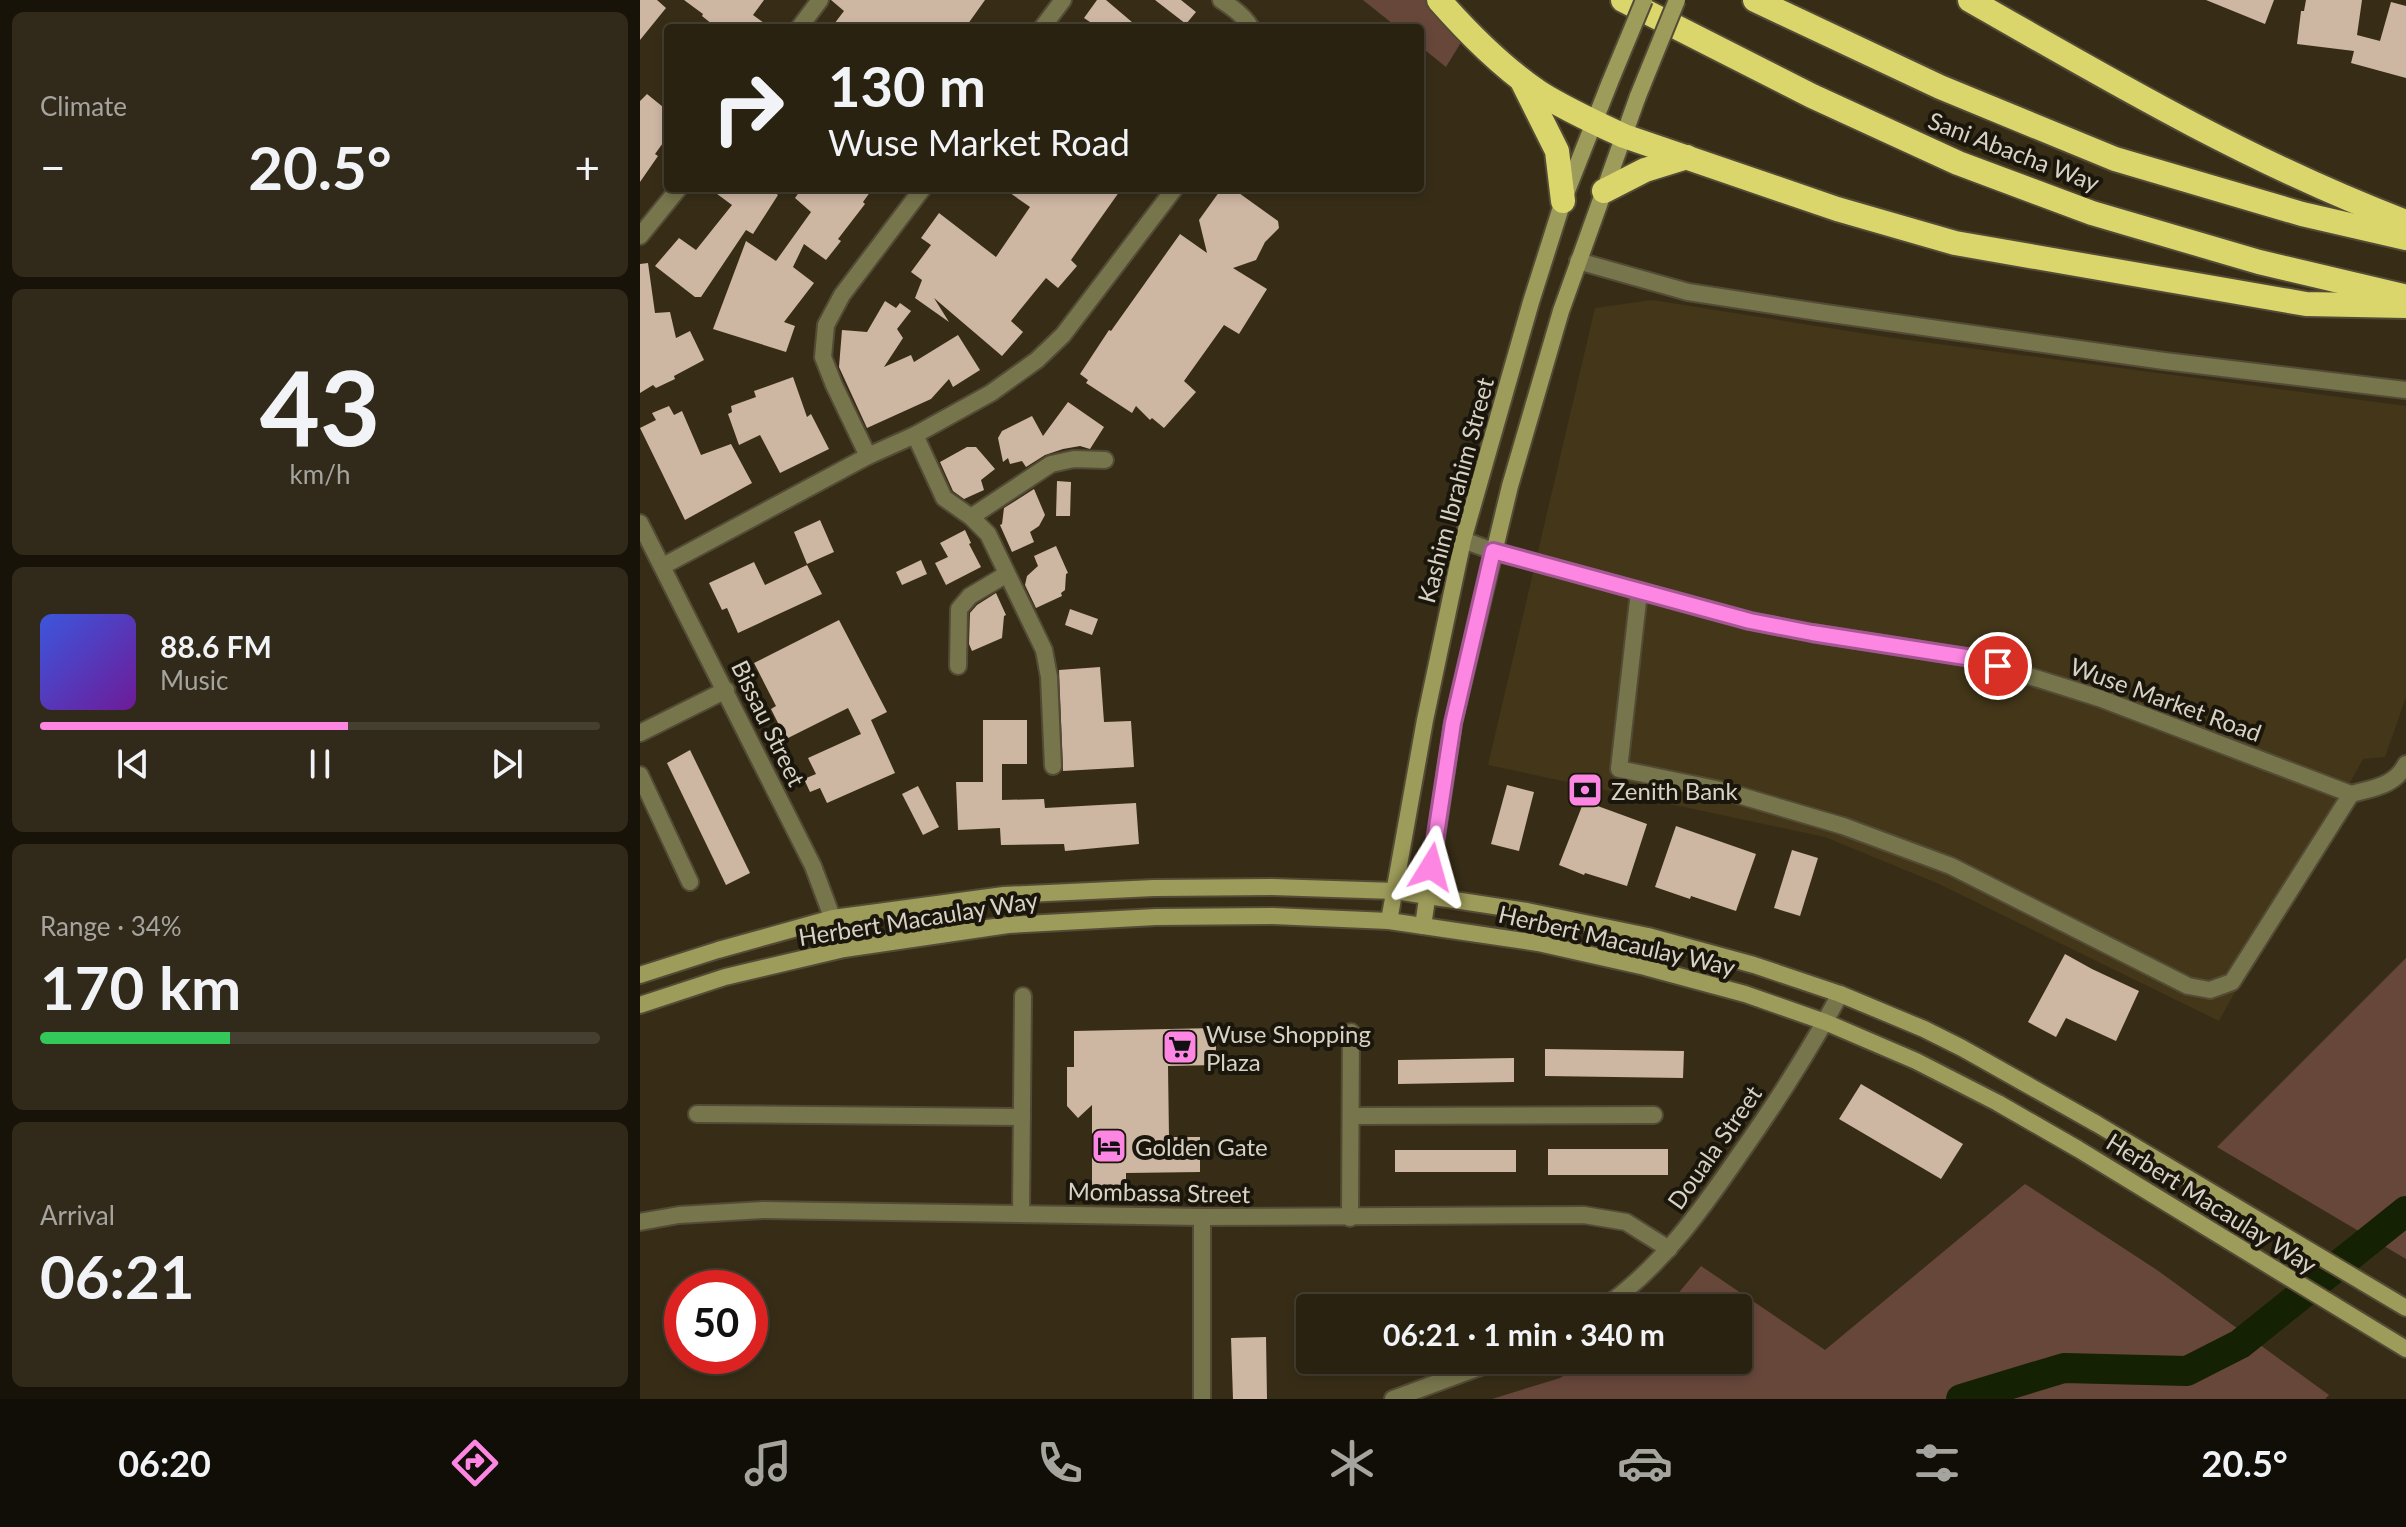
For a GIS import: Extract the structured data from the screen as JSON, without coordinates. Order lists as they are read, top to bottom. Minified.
{"streets":{"highway":["Sani Abacha Way"],"main road":["Kashim Ibrahim Street","Herbert Macaulay Way"],"street":["Wuse Market Road","Bissau Street","Douala Street","Mombassa Street"]},"crossings":[["Kashim Ibrahim Street","Wuse Market Road"],["Kashim Ibrahim Street","Herbert Macaulay Way"],["Bissau Street","Herbert Macaulay Way"],["Herbert Macaulay Way","Douala Street"],["Douala Street","Mombassa Street"]],"places":{"bank":["Zenith Bank"],"supermarket":["Wuse Shopping Plaza"],"hotel":["Golden Gate"]},"page":{"tile":["Climate",["43","km/h"],["Range · 34%","170 km"],["Arrival","06:21"]],"turn":["130 m","Wuse Market Road"],"heat":["−","20.5°","+"],"song":["88.6 FM","Music"],"limit":"50","trip":"06:21 · 1 min · 340 m","tabs":["06:20","20.5°"]}}
